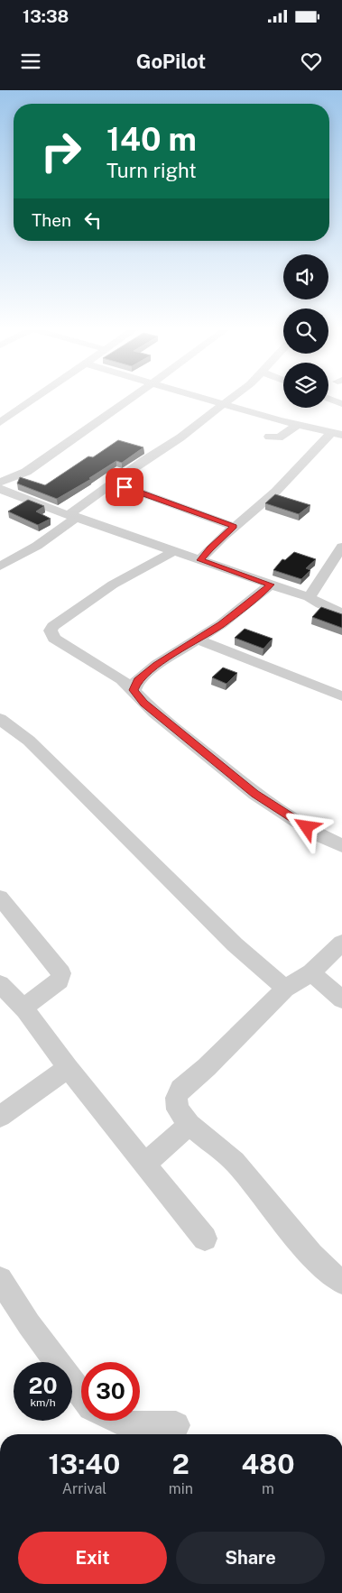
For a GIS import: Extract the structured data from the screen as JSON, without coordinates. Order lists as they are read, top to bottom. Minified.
{"page":{"status":"13:38","header":"GoPilot","turn":["140 m","Turn right"],"then":"Then","speed":"20 km/h","limit":"30","eta":["13:40","Arrival","2","min","480","m"],"buttons":["Exit","Share"]}}
